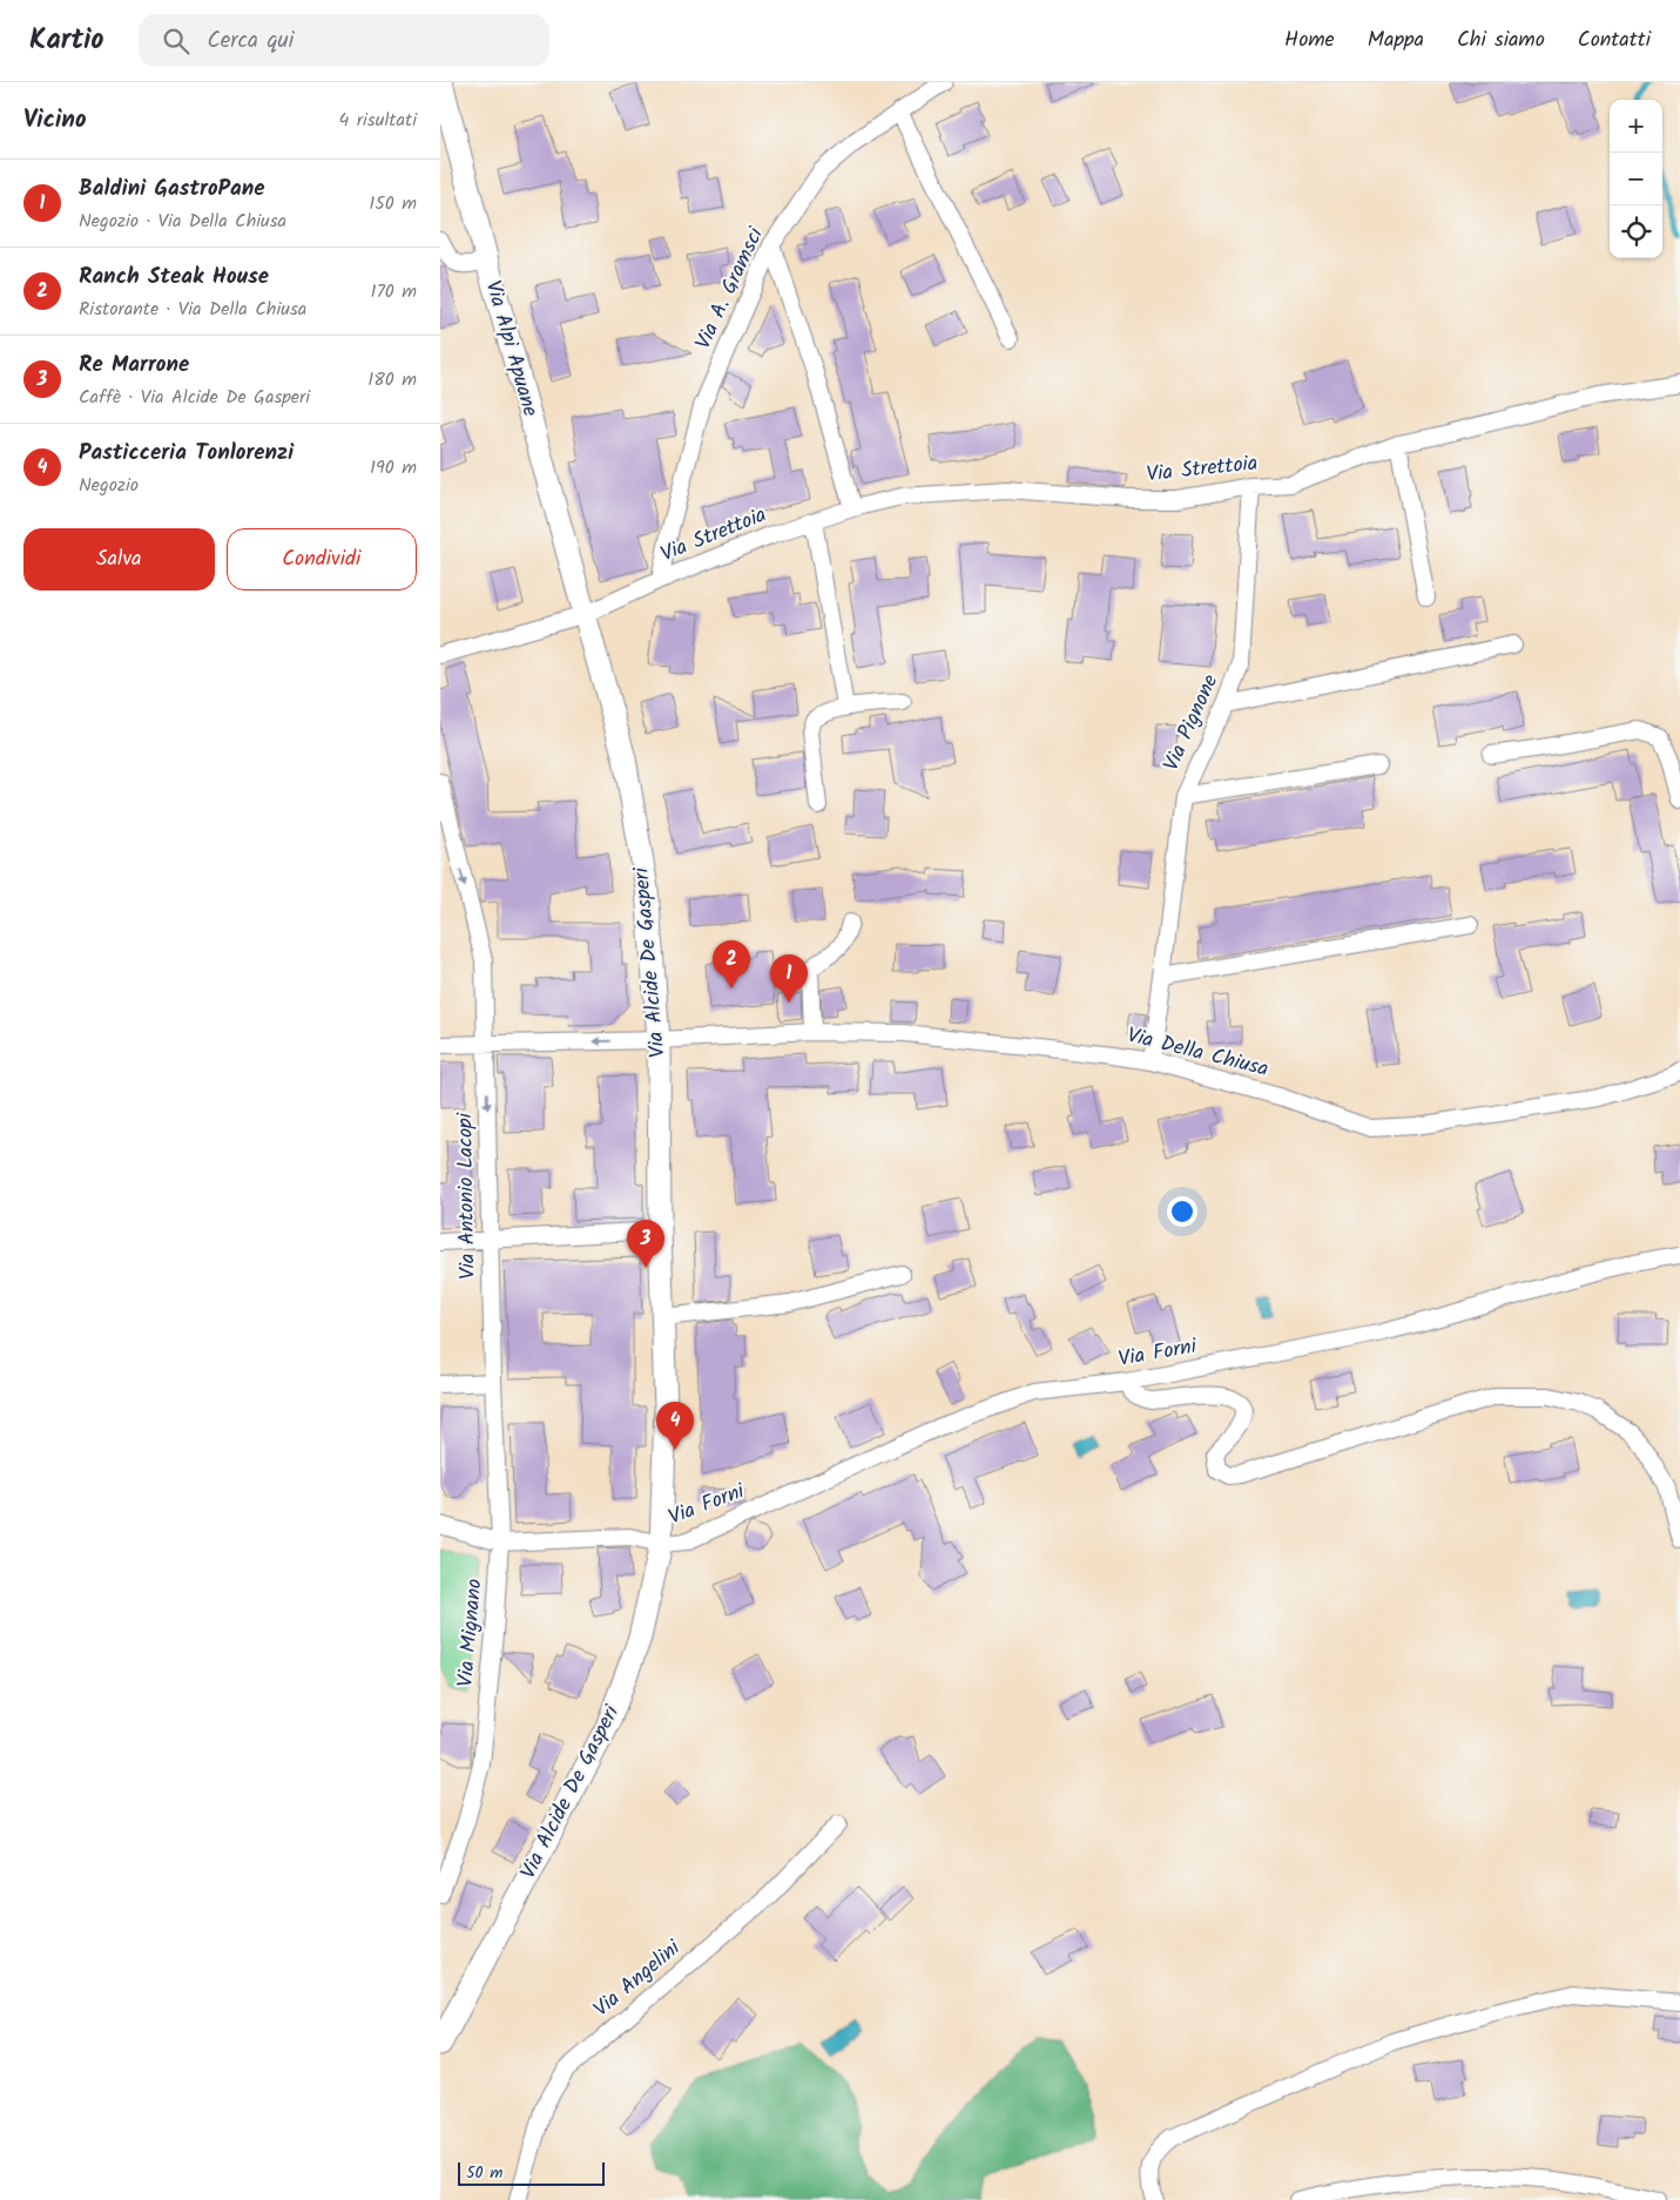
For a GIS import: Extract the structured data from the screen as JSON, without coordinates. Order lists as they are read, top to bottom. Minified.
{"streets":{"main road":["Via Alpi Apuane","Via Alcide De Gasperi"],"street":["Via A. Gramsci","Via Strettoia","Via Pignone","Via Della Chiusa","Via Antonio Lacopi","Via Forni","Via Mignano","Via Angelini"]},"crossings":[["Via A. Gramsci","Via Strettoia"],["Via Alpi Apuane","Via Strettoia"],["Via Alpi Apuane","Via Alcide De Gasperi"],["Via Strettoia","Via Pignone"],["Via Strettoia","Via Alcide De Gasperi"],["Via Pignone","Via Della Chiusa"],["Via Alcide De Gasperi","Via Della Chiusa"],["Via Alcide De Gasperi","Via Forni"],["Via Della Chiusa","Via Antonio Lacopi"],["Via Antonio Lacopi","Via Forni"],["Via Antonio Lacopi","Via Mignano"],["Via Forni","Via Mignano"]],"one_way":["Via Antonio Lacopi"],"scale_bar":"50 m","page":{"header":"Kartio","search":"Cerca qui","nav":["Home","Mappa","Chi siamo","Contatti"],"heading":["Vicino","4 risultati"],"map_buttons":["+","−"],"list":[{"mark":"1","name":"Baldini GastroPane","note":"Negozio · Via Della Chiusa","value":"150 m"},{"mark":"2","name":"Ranch Steak House","note":"Ristorante · Via Della Chiusa","value":"170 m"},{"mark":"3","name":"Re Marrone","note":"Caffè · Via Alcide De Gasperi","value":"180 m"},{"mark":"4","name":"Pasticceria Tonlorenzi","note":"Negozio","value":"190 m"}],"buttons":["Salva","Condividi"],"pins":["2","1","3","4"],"scale":"50 m"}}
